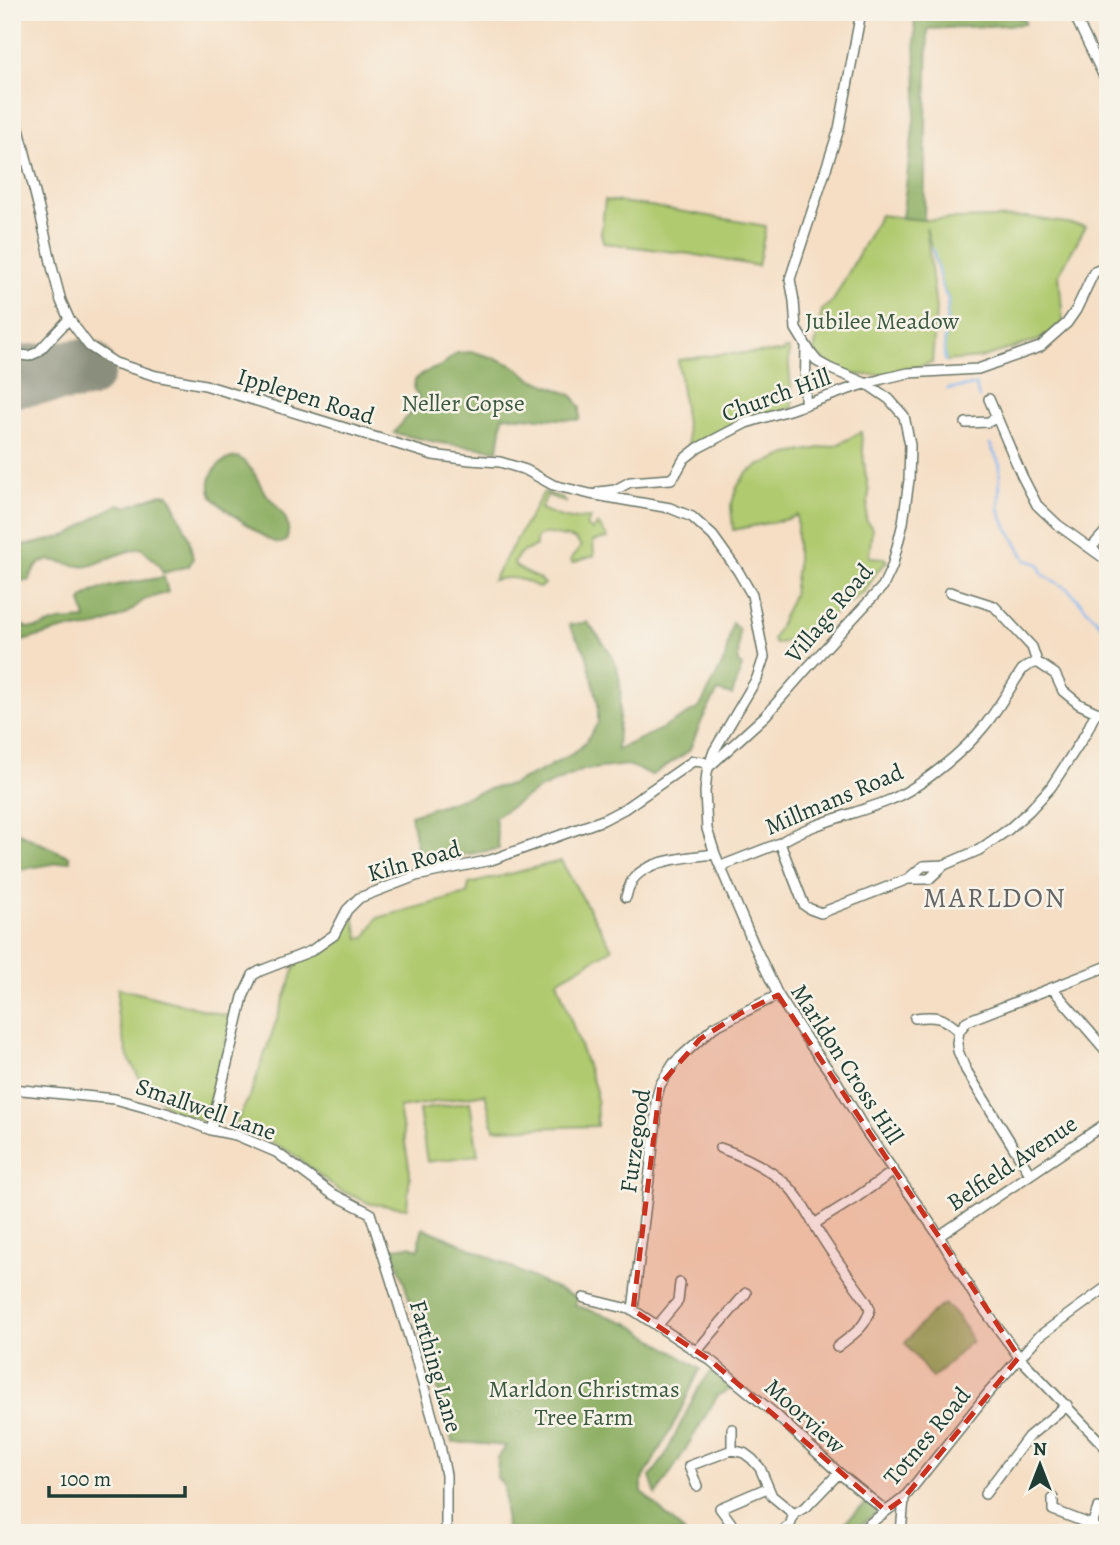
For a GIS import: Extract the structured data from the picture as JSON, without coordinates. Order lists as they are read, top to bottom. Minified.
{"streets":{"street":["Church Hill","Ipplepen Road","Village Road","Millmans Road","Kiln Road","Marldon Cross Hill","Smallwell Lane","Furzegood","Belfield Avenue","Farthing Lane","Moorview","Totnes Road"]},"crossings":[["Church Hill","Ipplepen Road"],["Church Hill","Village Road"],["Ipplepen Road","Village Road"],["Ipplepen Road","Kiln Road"],["Ipplepen Road","Marldon Cross Hill"],["Village Road","Kiln Road"],["Village Road","Marldon Cross Hill"],["Millmans Road","Marldon Cross Hill"],["Kiln Road","Marldon Cross Hill"],["Kiln Road","Smallwell Lane"],["Marldon Cross Hill","Furzegood"],["Marldon Cross Hill","Belfield Avenue"],["Marldon Cross Hill","Totnes Road"],["Smallwell Lane","Farthing Lane"],["Furzegood","Moorview"],["Moorview","Totnes Road"]],"districts":["MARLDON"],"parks":["Jubilee Meadow","Neller Copse","Marldon Christmas Tree Farm"],"scale_bar":"100 m","north":"top"}
